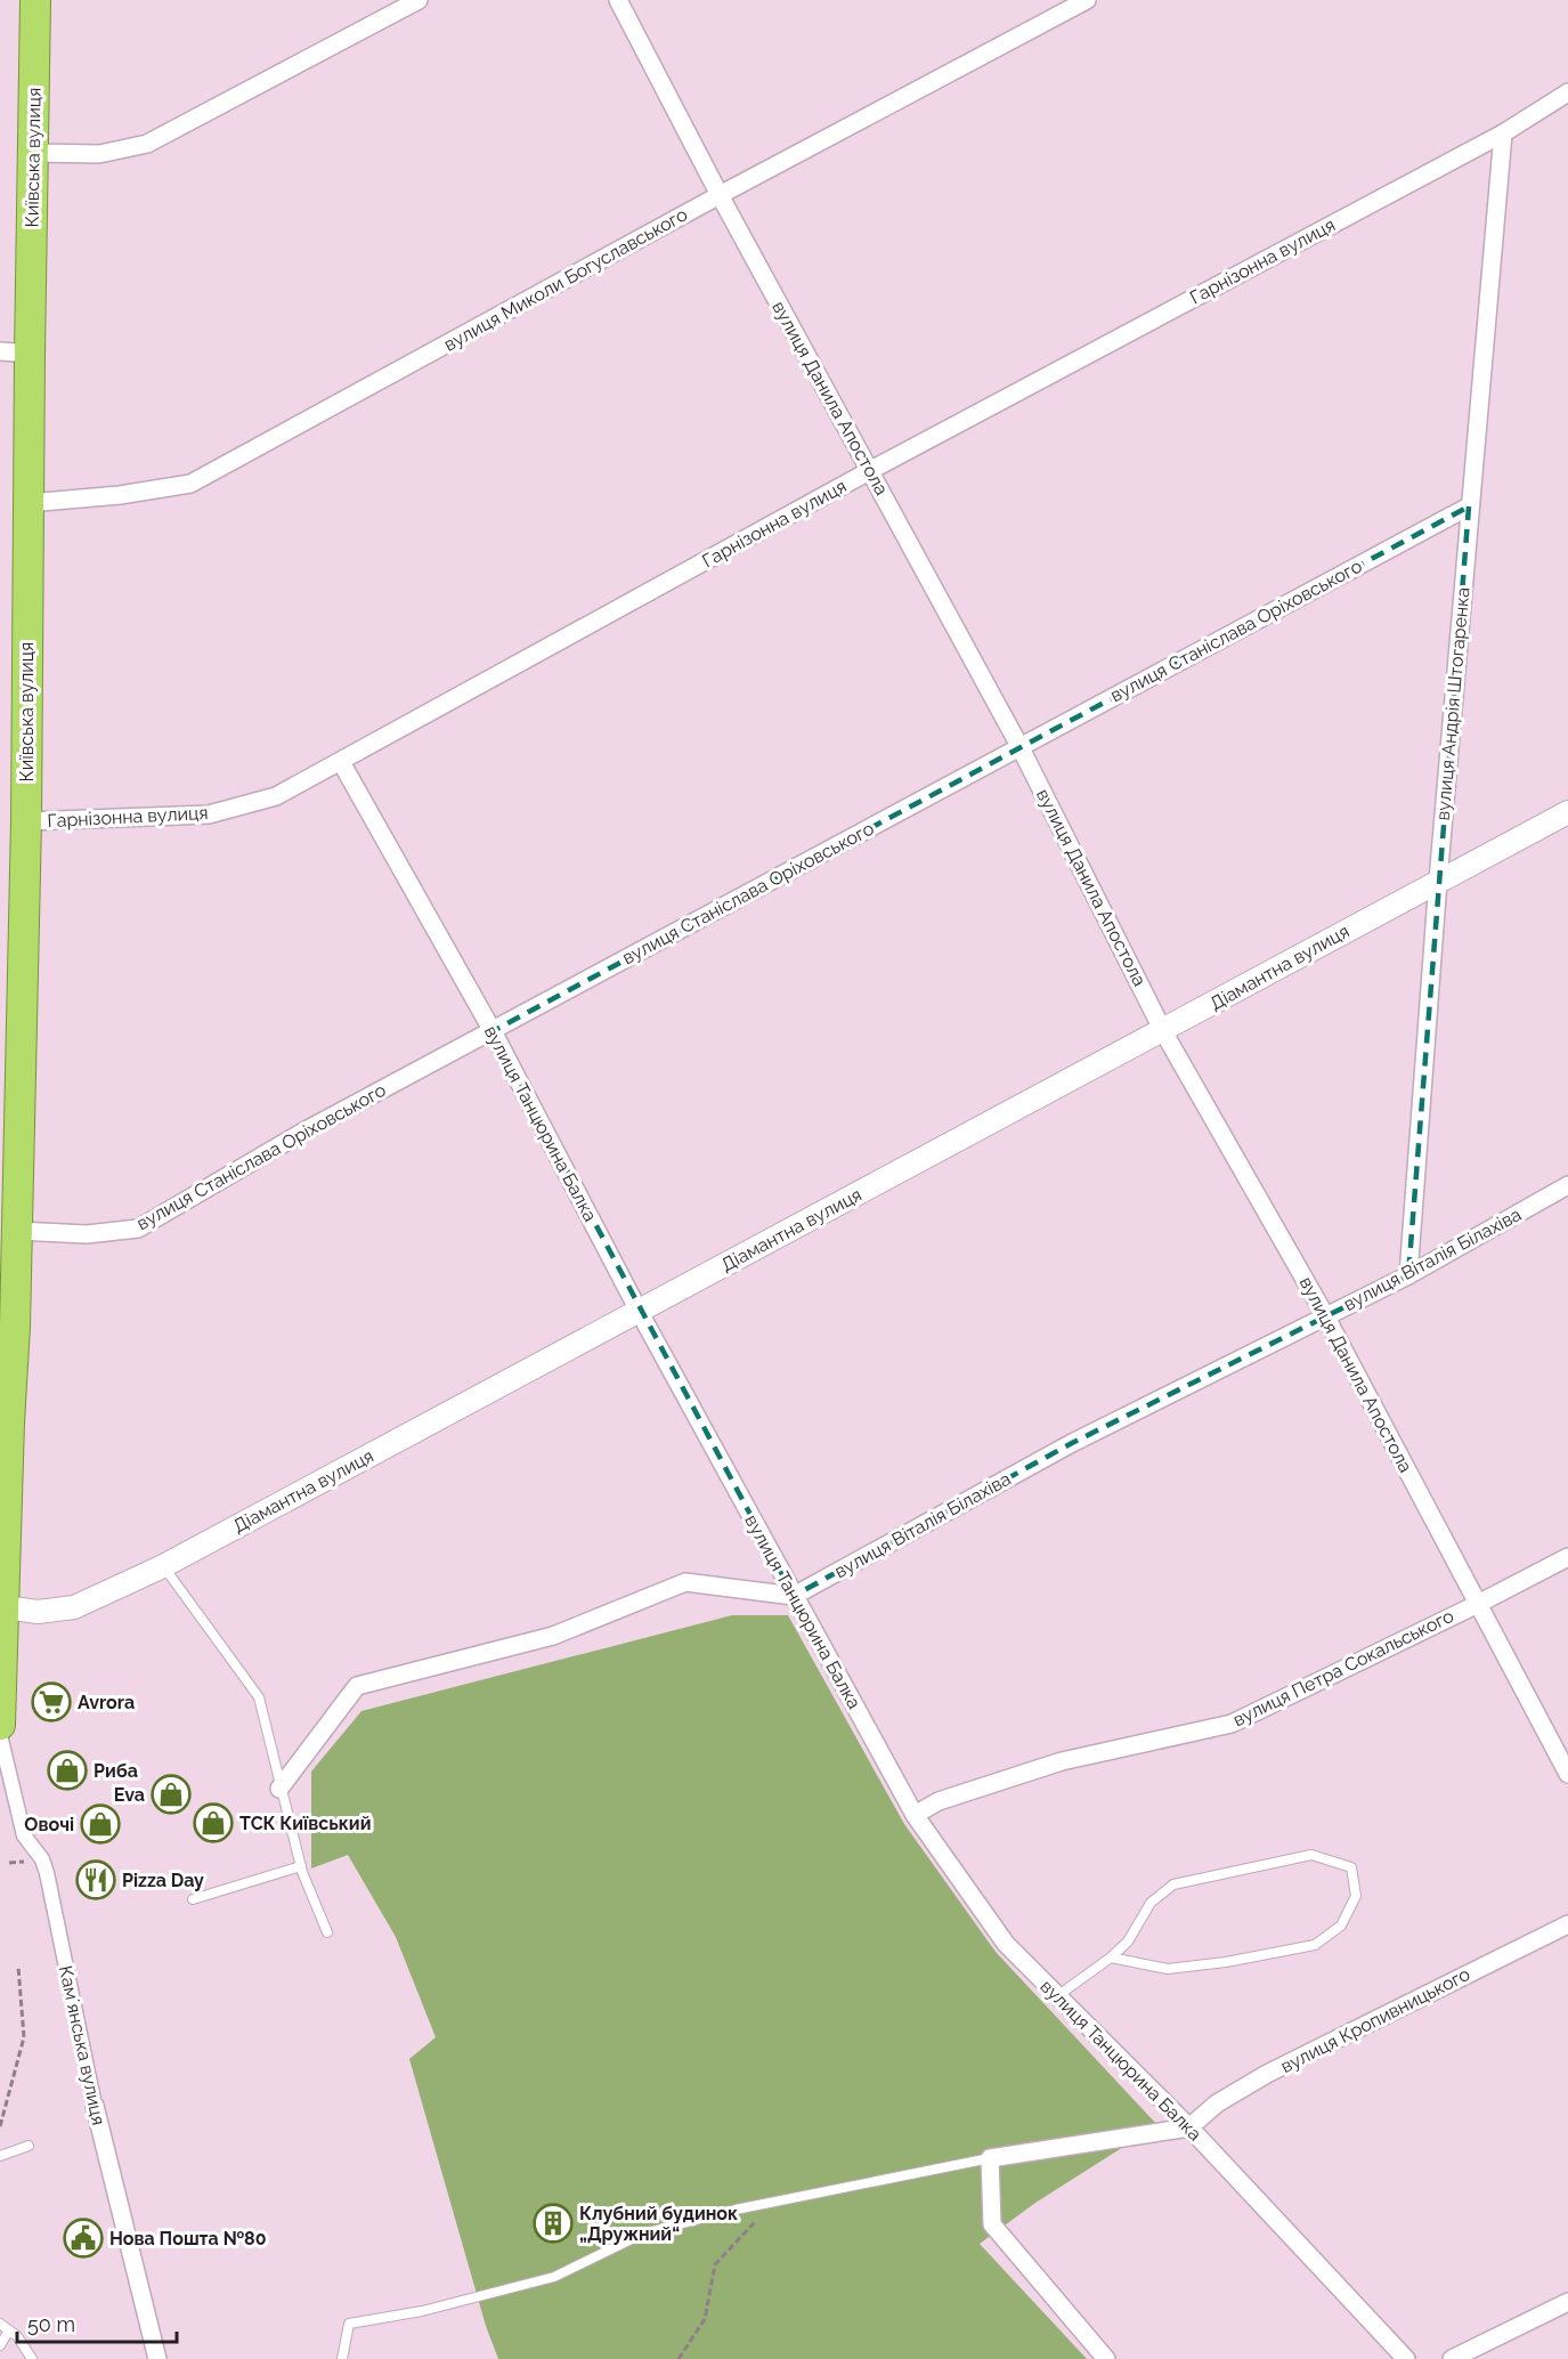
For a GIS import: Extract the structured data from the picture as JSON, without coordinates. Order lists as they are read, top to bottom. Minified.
{"streets":{"highway":["Київська вулиця"],"street":["Гарнізонна вулиця","вулиця Миколи Богуславського","вулиця Данила Апостола","вулиця Станіслава Оріховського","вулиця Андрія Штогаренка","Діамантна вулиця","вулиця Танцюрина Балка","вулиця Віталія Білахіва","вулиця Петра Сокальського","вулиця Кропивницького","Камʼянська вулиця"]},"crossings":[["Київська вулиця","Гарнізонна вулиця"],["Київська вулиця","вулиця Миколи Богуславського"],["Київська вулиця","вулиця Станіслава Оріховського"],["Київська вулиця","Діамантна вулиця"],["Гарнізонна вулиця","вулиця Данила Апостола"],["Гарнізонна вулиця","вулиця Андрія Штогаренка"],["Гарнізонна вулиця","вулиця Танцюрина Балка"],["вулиця Миколи Богуславського","вулиця Данила Апостола"],["вулиця Данила Апостола","вулиця Станіслава Оріховського"],["вулиця Данила Апостола","Діамантна вулиця"],["вулиця Данила Апостола","вулиця Віталія Білахіва"],["вулиця Данила Апостола","вулиця Петра Сокальського"],["вулиця Станіслава Оріховського","вулиця Андрія Штогаренка"],["вулиця Станіслава Оріховського","вулиця Танцюрина Балка"],["вулиця Андрія Штогаренка","Діамантна вулиця"],["вулиця Андрія Штогаренка","вулиця Віталія Білахіва"],["Діамантна вулиця","вулиця Танцюрина Балка"],["вулиця Танцюрина Балка","вулиця Віталія Білахіва"],["вулиця Танцюрина Балка","вулиця Петра Сокальського"],["вулиця Танцюрина Балка","вулиця Кропивницького"]],"places":{"supermarket":["Avrora"],"shop":["Риба","Eva","ТСК Київський","Овочі"],"restaurant":["Pizza Day"],"building":["Клубний будинок „Дружний“"],"public building":["Нова Пошта №80"]},"scale_bar":"50 m"}
